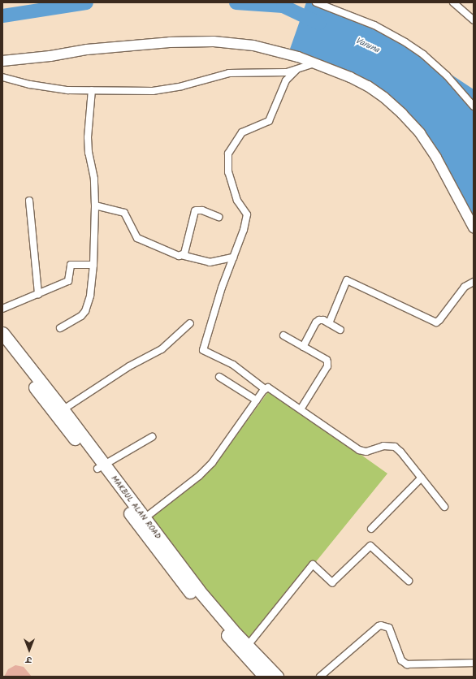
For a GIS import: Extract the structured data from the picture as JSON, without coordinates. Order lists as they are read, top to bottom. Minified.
{"streets":{"highway":["MAKBUL ALAN ROAD"]},"water":["Varuna"],"north":"bottom"}
